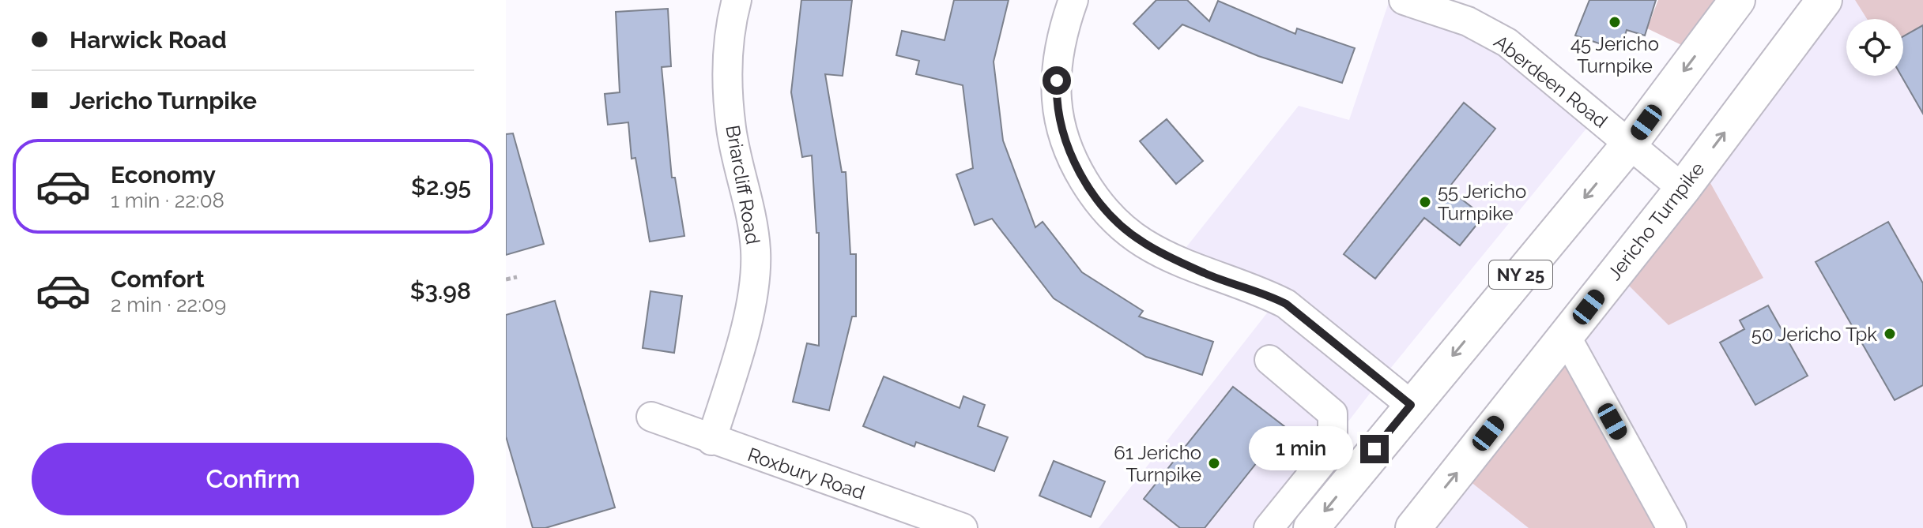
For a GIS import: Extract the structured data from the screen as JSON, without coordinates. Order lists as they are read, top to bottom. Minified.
{"streets":{"main road":["Jericho Turnpike","NY 25"],"street":["Aberdeen Road","Briarcliff Road","Roxbury Road"]},"crossings":[["Aberdeen Road","Jericho Turnpike"],["Aberdeen Road","NY 25"],["Briarcliff Road","Roxbury Road"]],"places":["45 Jericho Turnpike","55 Jericho Turnpike","50 Jericho Tpk","61 Jericho Turnpike"],"page":{"banner":["Harwick Road","Jericho Turnpike"],"list":[{"name":"Economy","note":"1 min · 22:08","value":"$2.95"},{"name":"Comfort","note":"2 min · 22:09","value":"$3.98"}],"bubble":"1 min","buttons":"Confirm"}}
